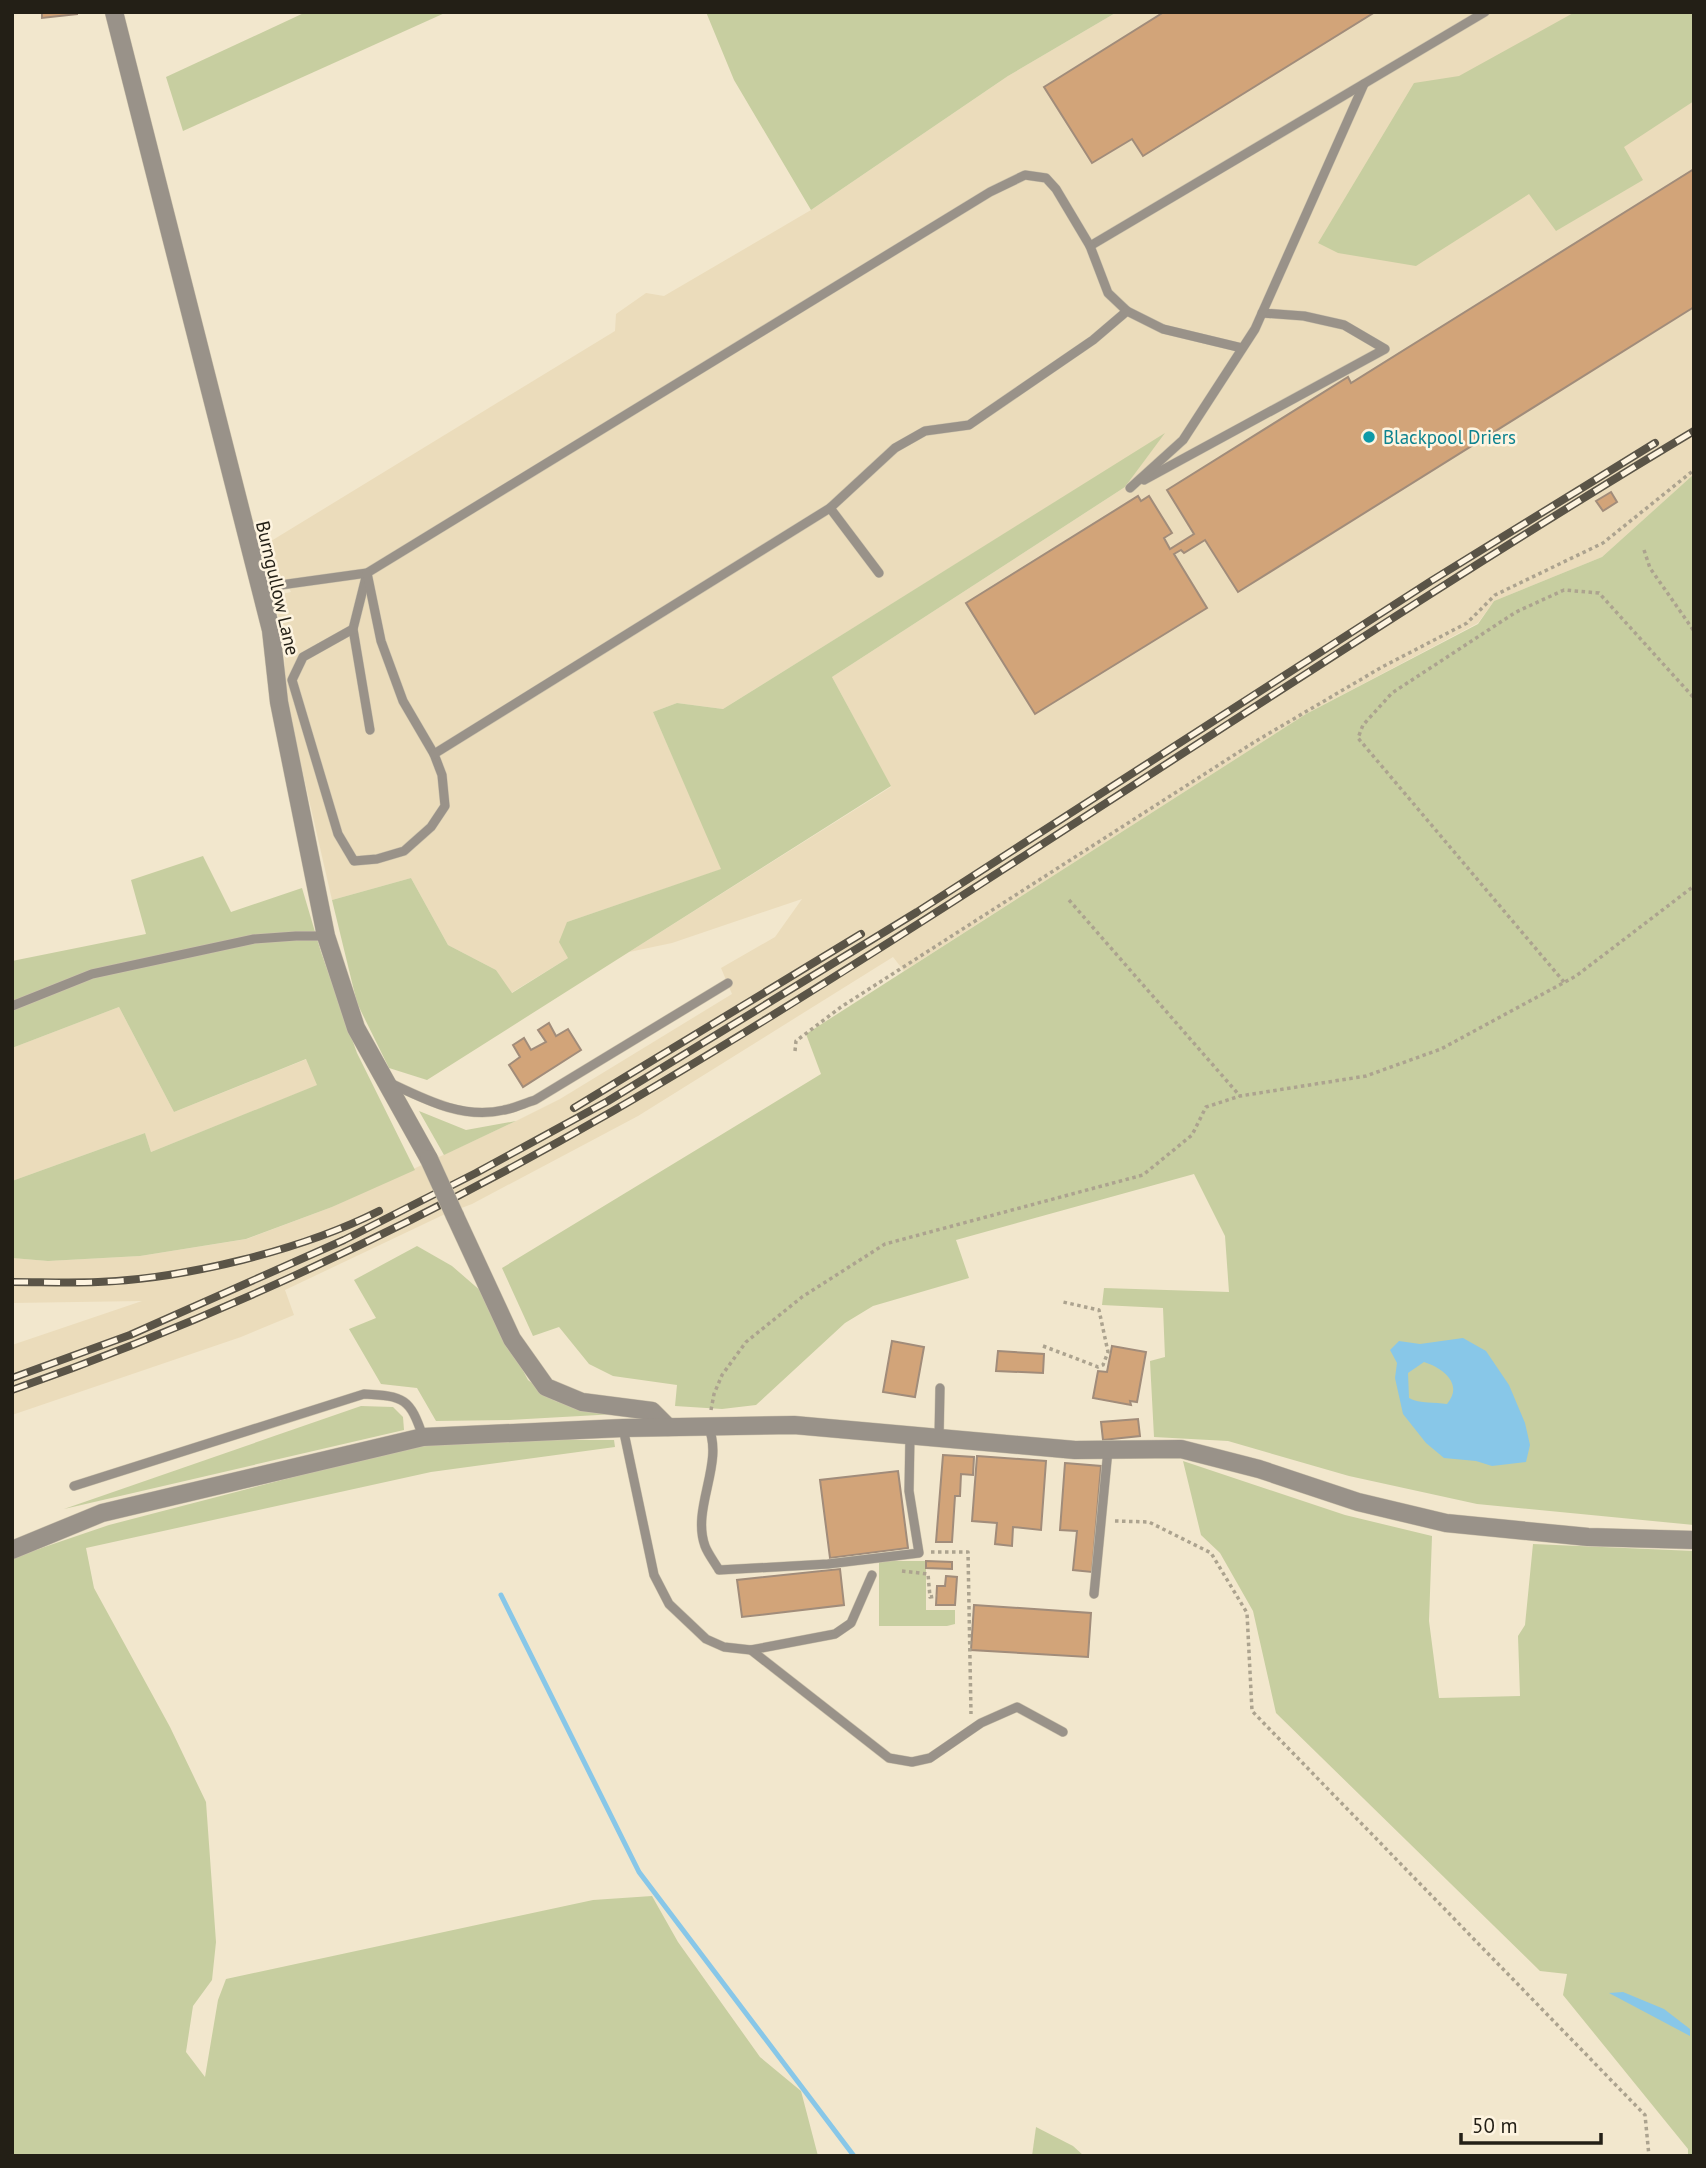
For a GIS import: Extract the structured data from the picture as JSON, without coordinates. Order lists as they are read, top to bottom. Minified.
{"streets":{"street":["Burngullow Lane"]},"places":["Blackpool Driers"],"scale_bar":"50 m"}
